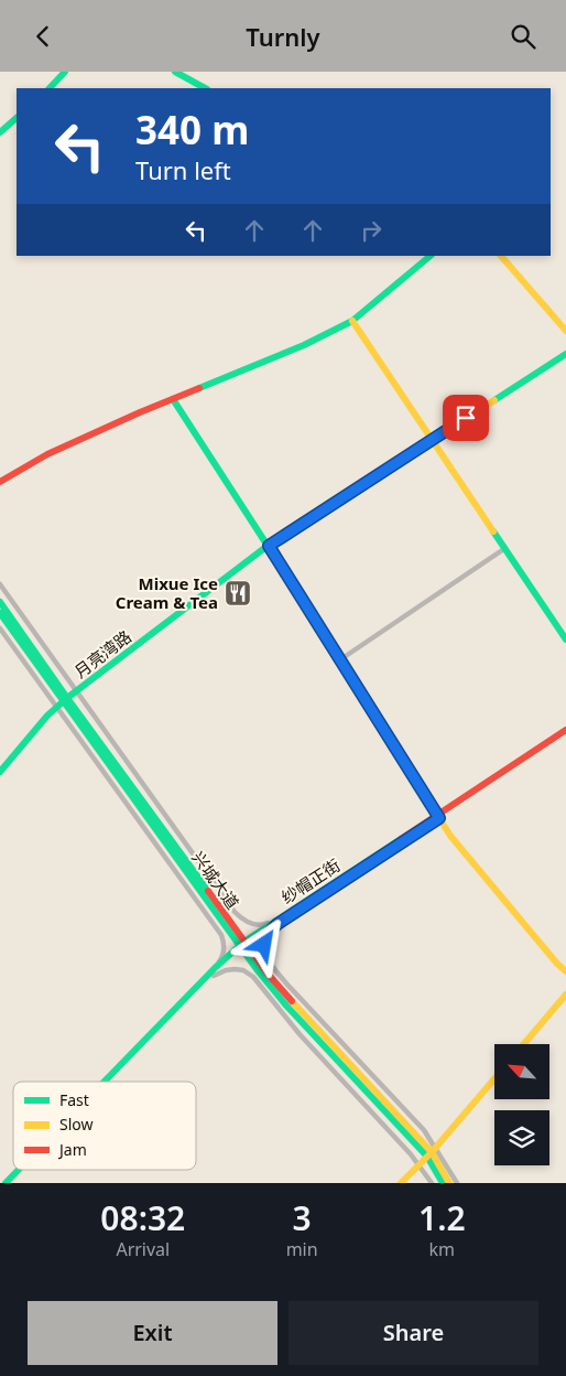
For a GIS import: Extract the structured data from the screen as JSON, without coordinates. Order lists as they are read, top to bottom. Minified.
{"streets":{"street":["月亮湾路","兴城大道","纱帽正街"]},"crossings":[["月亮湾路","兴城大道"],["兴城大道","纱帽正街"]],"places":{"restaurant":["Mixue Ice Cream & Tea"]},"legend":["Fast","Slow","Jam"],"north":"top left","page":{"header":"Turnly","turn":["340 m","Turn left"],"eta":["08:32","Arrival","3","min","1.2","km"],"buttons":["Exit","Share"]}}
